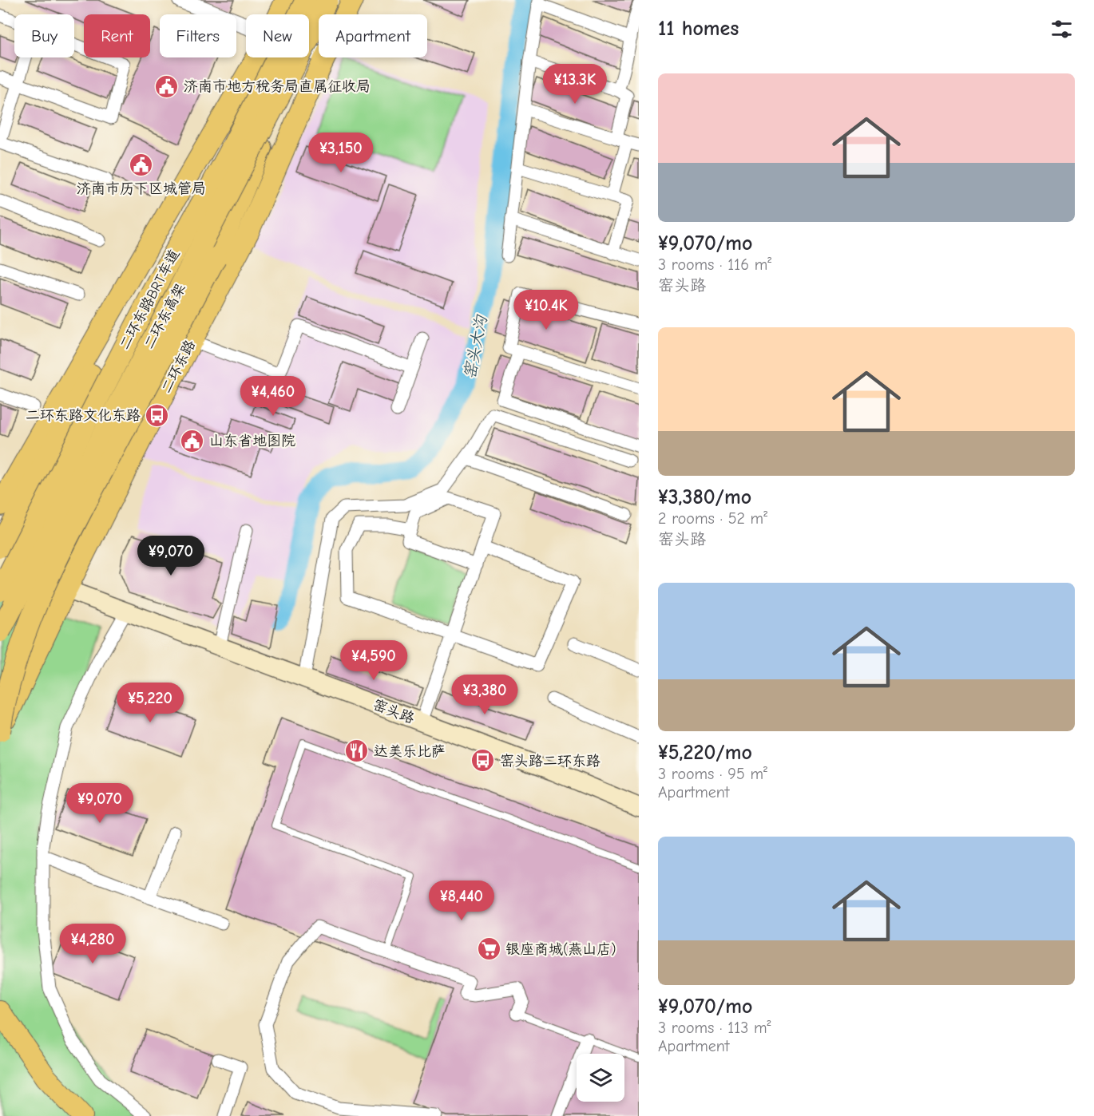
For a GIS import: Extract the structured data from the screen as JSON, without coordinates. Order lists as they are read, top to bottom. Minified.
{"streets":{"highway":["二环东高架","二环东路"],"main road":["窑头路"]},"crossings":[["二环东路","窑头路"]],"water":["窑头大沟"],"places":{"public building":["济南市地方税务局直属征收局","济南市历下区城管局","山东省地图院"],"bus stop":["二环东路文化东路","窑头路二环东路"],"restaurant":["达美乐比萨"],"supermarket":["银座商城(燕山店)"]},"page":{"heading":"11 homes","chip":["Buy","Rent","Filters","New","Apartment"],"list":[{"name":"¥9,070/mo","note":"3 rooms · 116 m² · 窑头路"},{"name":"¥3,380/mo","note":"2 rooms · 52 m² · 窑头路"},{"name":"¥5,220/mo","note":"3 rooms · 95 m² · Apartment"},{"name":"¥9,070/mo","note":"3 rooms · 113 m² · Apartment"}],"price":["¥13.3K","¥3,150","¥10.4K","¥4,460","¥9,070","¥4,590","¥3,380","¥5,220","¥9,070","¥8,440","¥4,280"]}}
